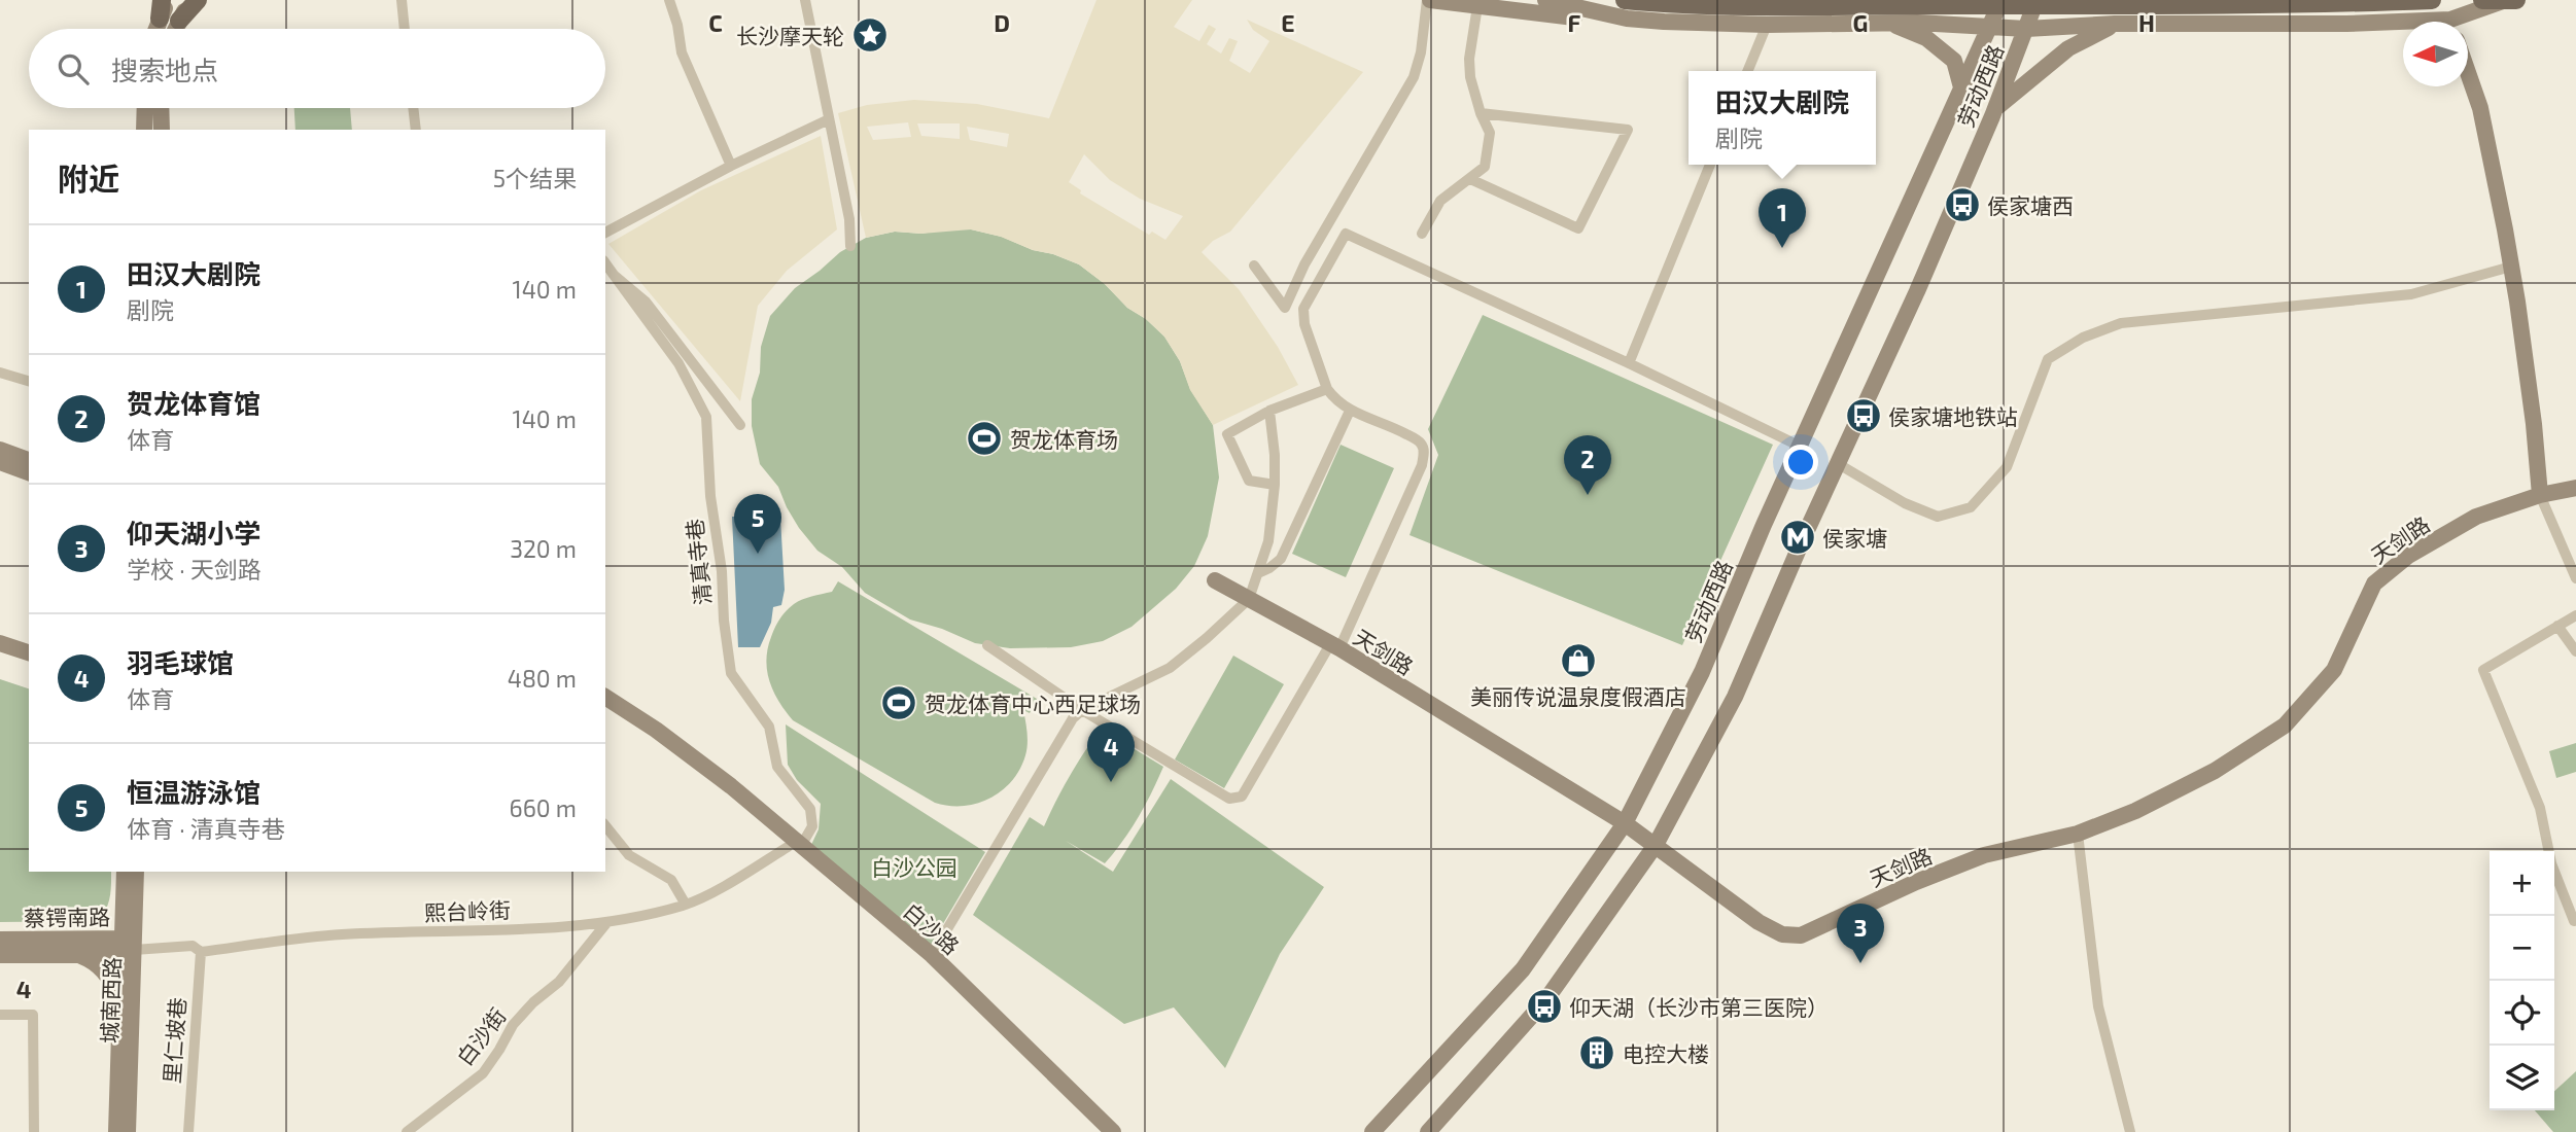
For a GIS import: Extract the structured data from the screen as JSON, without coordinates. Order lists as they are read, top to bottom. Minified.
{"streets":{"street":["劳动西路","天剑路","清真寺巷","熙台岭街","蔡锷南路","白沙路","城南西路","白沙街","里仁坡巷"]},"crossings":[["劳动西路","天剑路"],["清真寺巷","熙台岭街"],["清真寺巷","白沙路"],["熙台岭街","蔡锷南路"],["熙台岭街","白沙路"],["熙台岭街","城南西路"],["熙台岭街","白沙街"],["熙台岭街","里仁坡巷"],["蔡锷南路","城南西路"]],"parks":["白沙公园"],"places":{"place":["长沙摩天轮"],"bus stop":["侯家塘西","侯家塘地铁站","仰天湖（长沙市第三医院）"],"sports":["贺龙体育场","贺龙体育中心西足球场"],"metro station":["侯家塘"],"shop":["美丽传说温泉度假酒店"],"building":["电控大楼"]},"north":"left","page":{"search":"搜索地点","popup":["田汉大剧院","剧院"],"heading":["附近","5个结果"],"pins":["1","2","5","4","3"],"list":[{"mark":"1","name":"田汉大剧院","note":"剧院","value":"140 m"},{"mark":"2","name":"贺龙体育馆","note":"体育","value":"140 m"},{"mark":"3","name":"仰天湖小学","note":"学校 · 天剑路","value":"320 m"},{"mark":"4","name":"羽毛球馆","note":"体育","value":"480 m"},{"mark":"5","name":"恒温游泳馆","note":"体育 · 清真寺巷","value":"660 m"}],"map_buttons":["+","−"]},"grid":{"columns":["C","D","E","F","G","H"],"rows":["4"]}}
